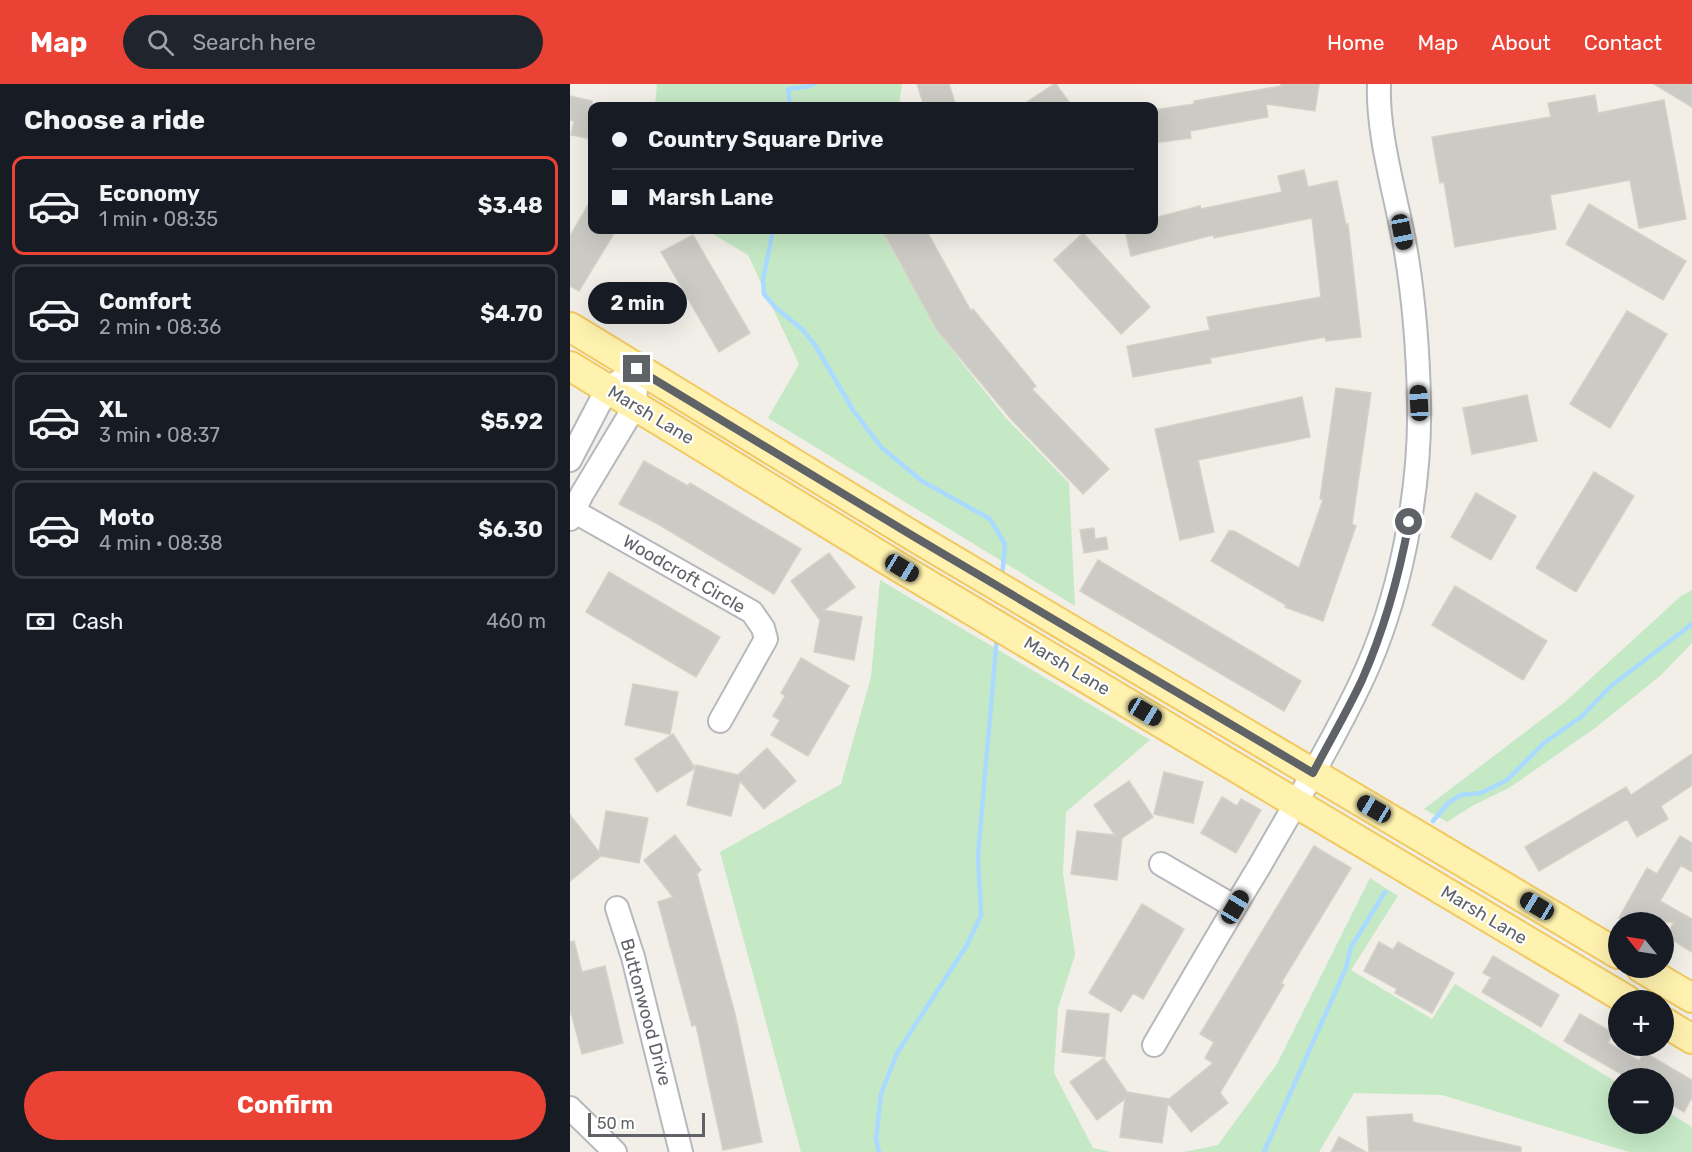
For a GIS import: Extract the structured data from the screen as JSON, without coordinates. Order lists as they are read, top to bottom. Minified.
{"streets":{"main road":["Marsh Lane"],"street":["Woodcroft Circle","Buttonwood Drive"]},"scale_bar":"50 m","north":"top left","page":{"header":"Map","search":"Search here","nav":["Home","Map","About","Contact"],"heading":"Choose a ride","banner":["Country Square Drive","Marsh Lane"],"list":[{"name":"Economy","note":"1 min · 08:35","value":"$3.48"},{"name":"Comfort","note":"2 min · 08:36","value":"$4.70"},{"name":"XL","note":"3 min · 08:37","value":"$5.92"},{"name":"Moto","note":"4 min · 08:38","value":"$6.30"}],"bubble":"2 min","pay":["Cash","460 m"],"map_buttons":["+","−"],"buttons":"Confirm","scale":"50 m"}}
